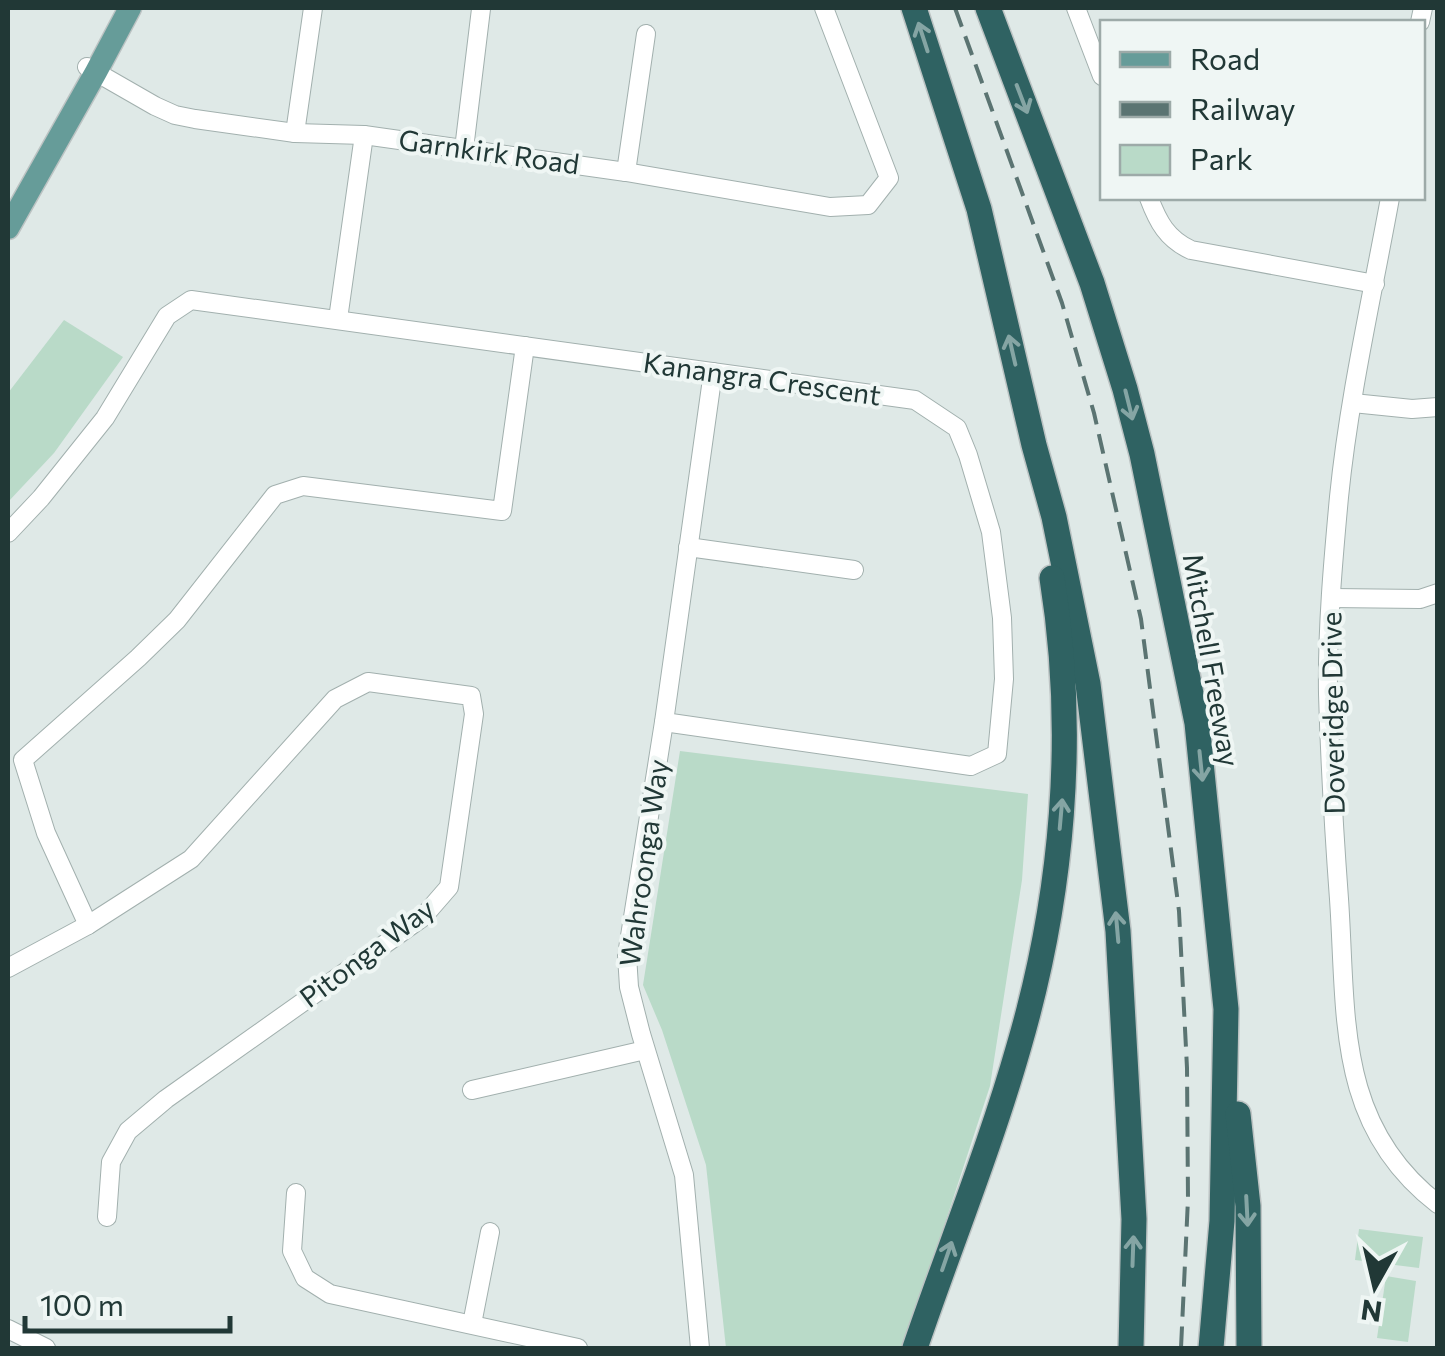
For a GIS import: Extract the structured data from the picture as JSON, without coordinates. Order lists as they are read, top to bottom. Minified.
{"streets":{"highway":["Mitchell Freeway"],"street":["Garnkirk Road","Kanangra Crescent","Doveridge Drive","Wahroonga Way","Pitonga Way"]},"crossings":[["Kanangra Crescent","Wahroonga Way"]],"legend":["Road","Railway","Park"],"scale_bar":"100 m","north":"bottom"}
